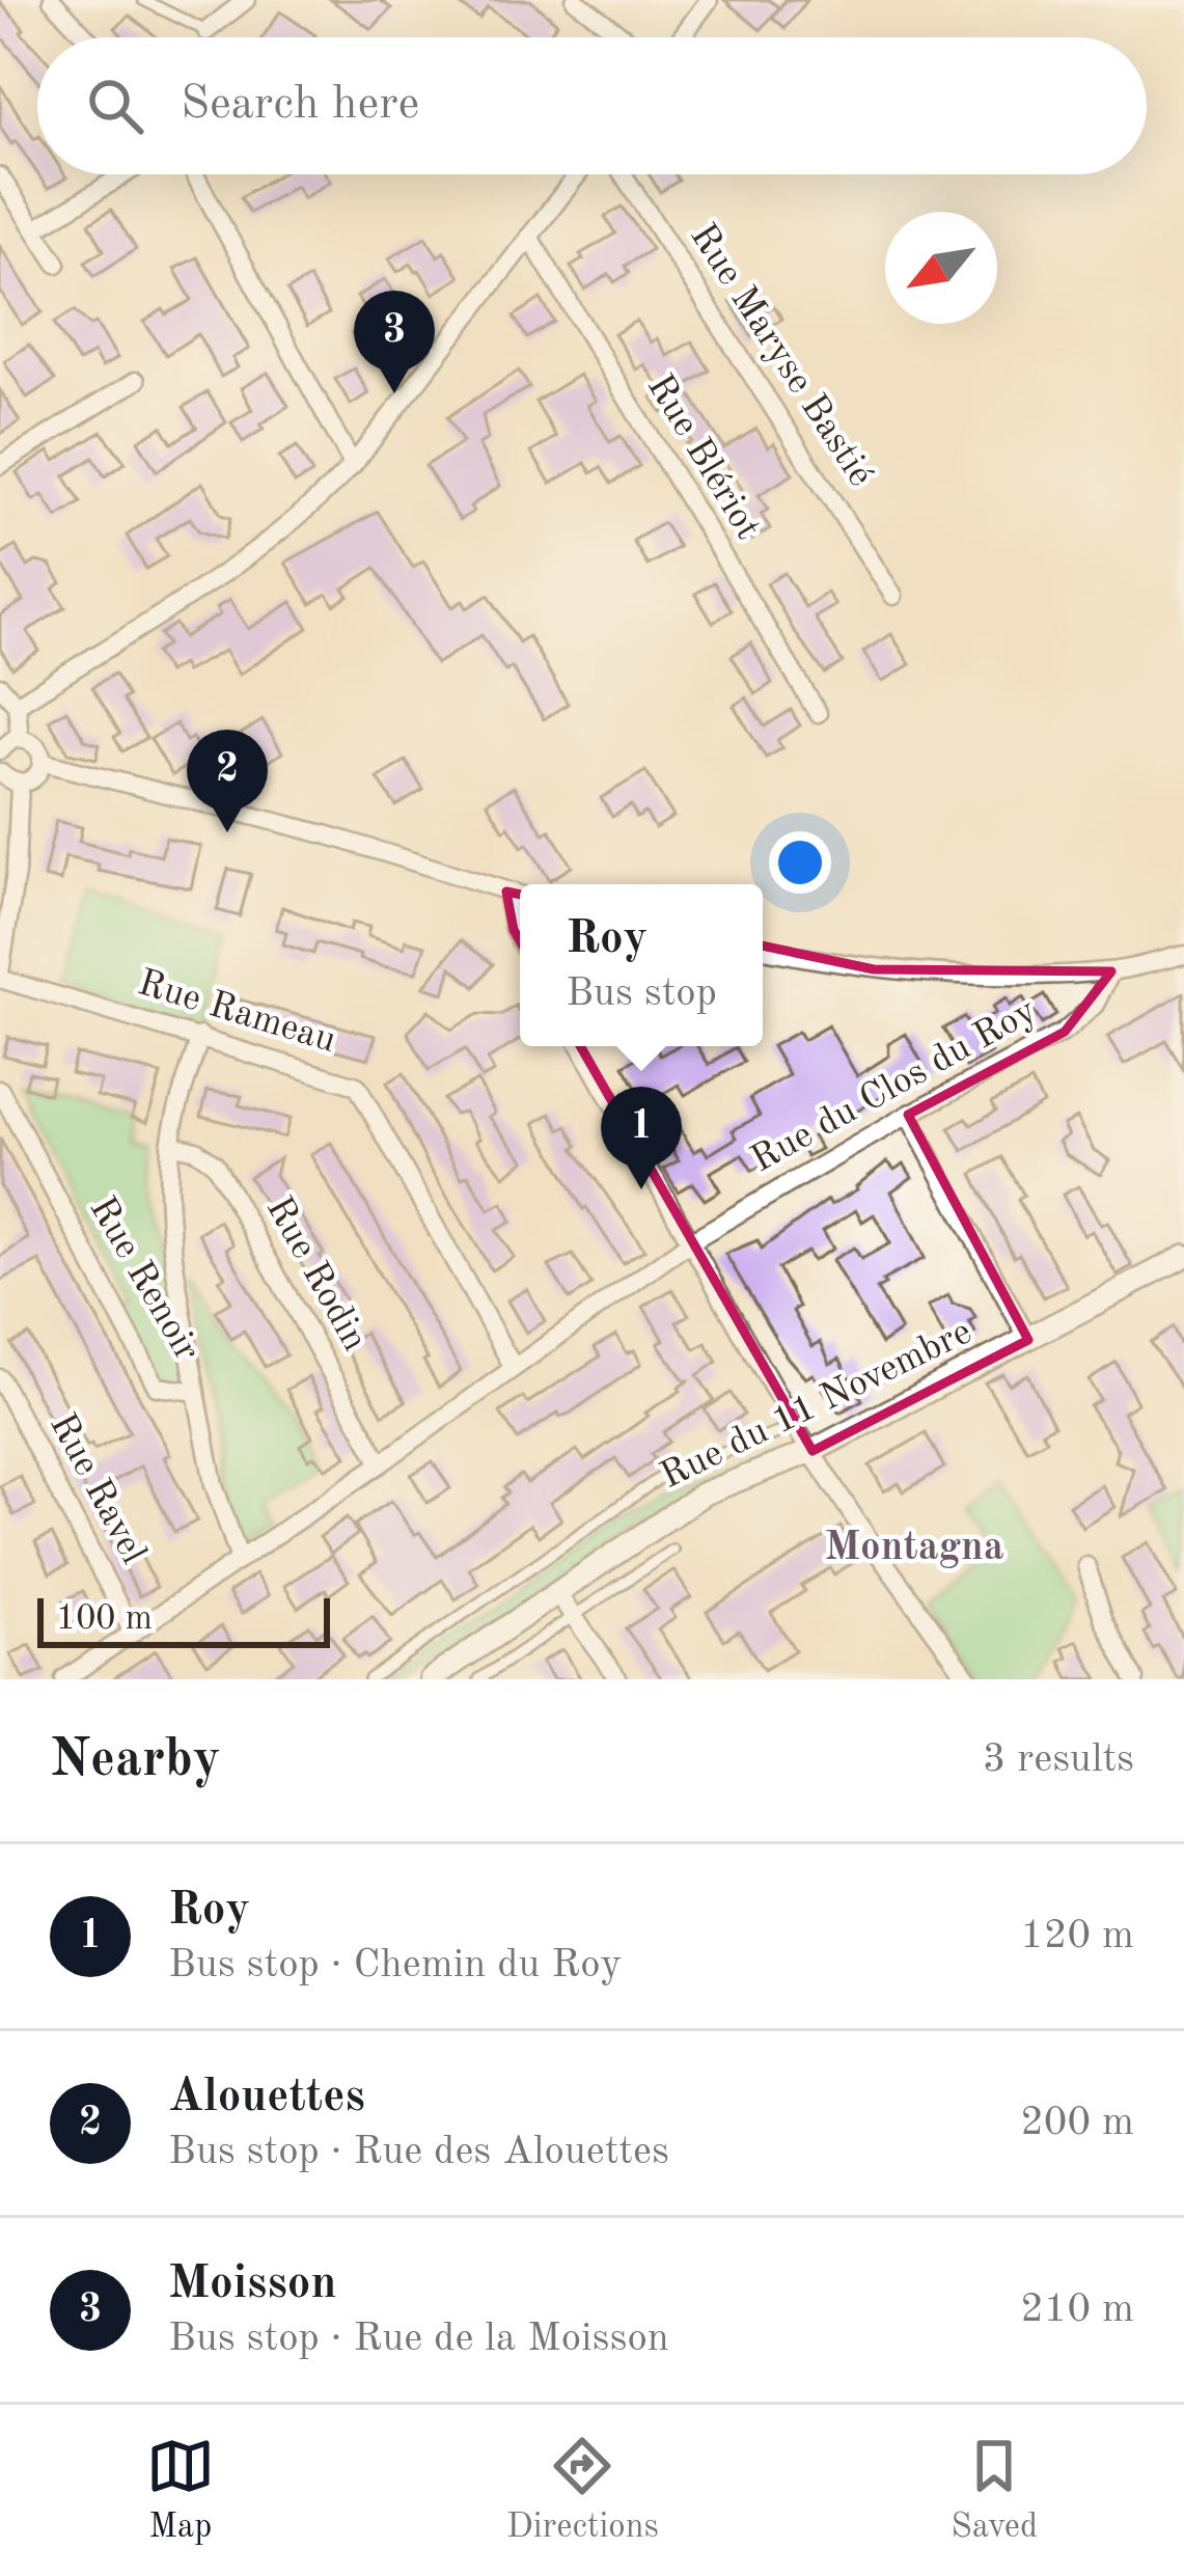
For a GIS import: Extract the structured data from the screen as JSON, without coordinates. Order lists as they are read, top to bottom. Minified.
{"streets":{"street":["Rue Maryse Bastié","Rue Blériot","Rue Rameau","Rue du Clos du Roy","Rue Rodin","Rue Renoir","Rue du 11 Novembre","Rue Ravel"]},"districts":["Montagna"],"scale_bar":"100 m","north":"bottom left","page":{"search":"Search here","pins":["3","2","1"],"popup":["Roy","Bus stop"],"scale":"100 m","heading":["Nearby","3 results"],"list":[{"mark":"1","name":"Roy","note":"Bus stop · Chemin du Roy","value":"120 m"},{"mark":"2","name":"Alouettes","note":"Bus stop · Rue des Alouettes","value":"200 m"},{"mark":"3","name":"Moisson","note":"Bus stop · Rue de la Moisson","value":"210 m"}],"nav":["Map","Directions","Saved"]}}
